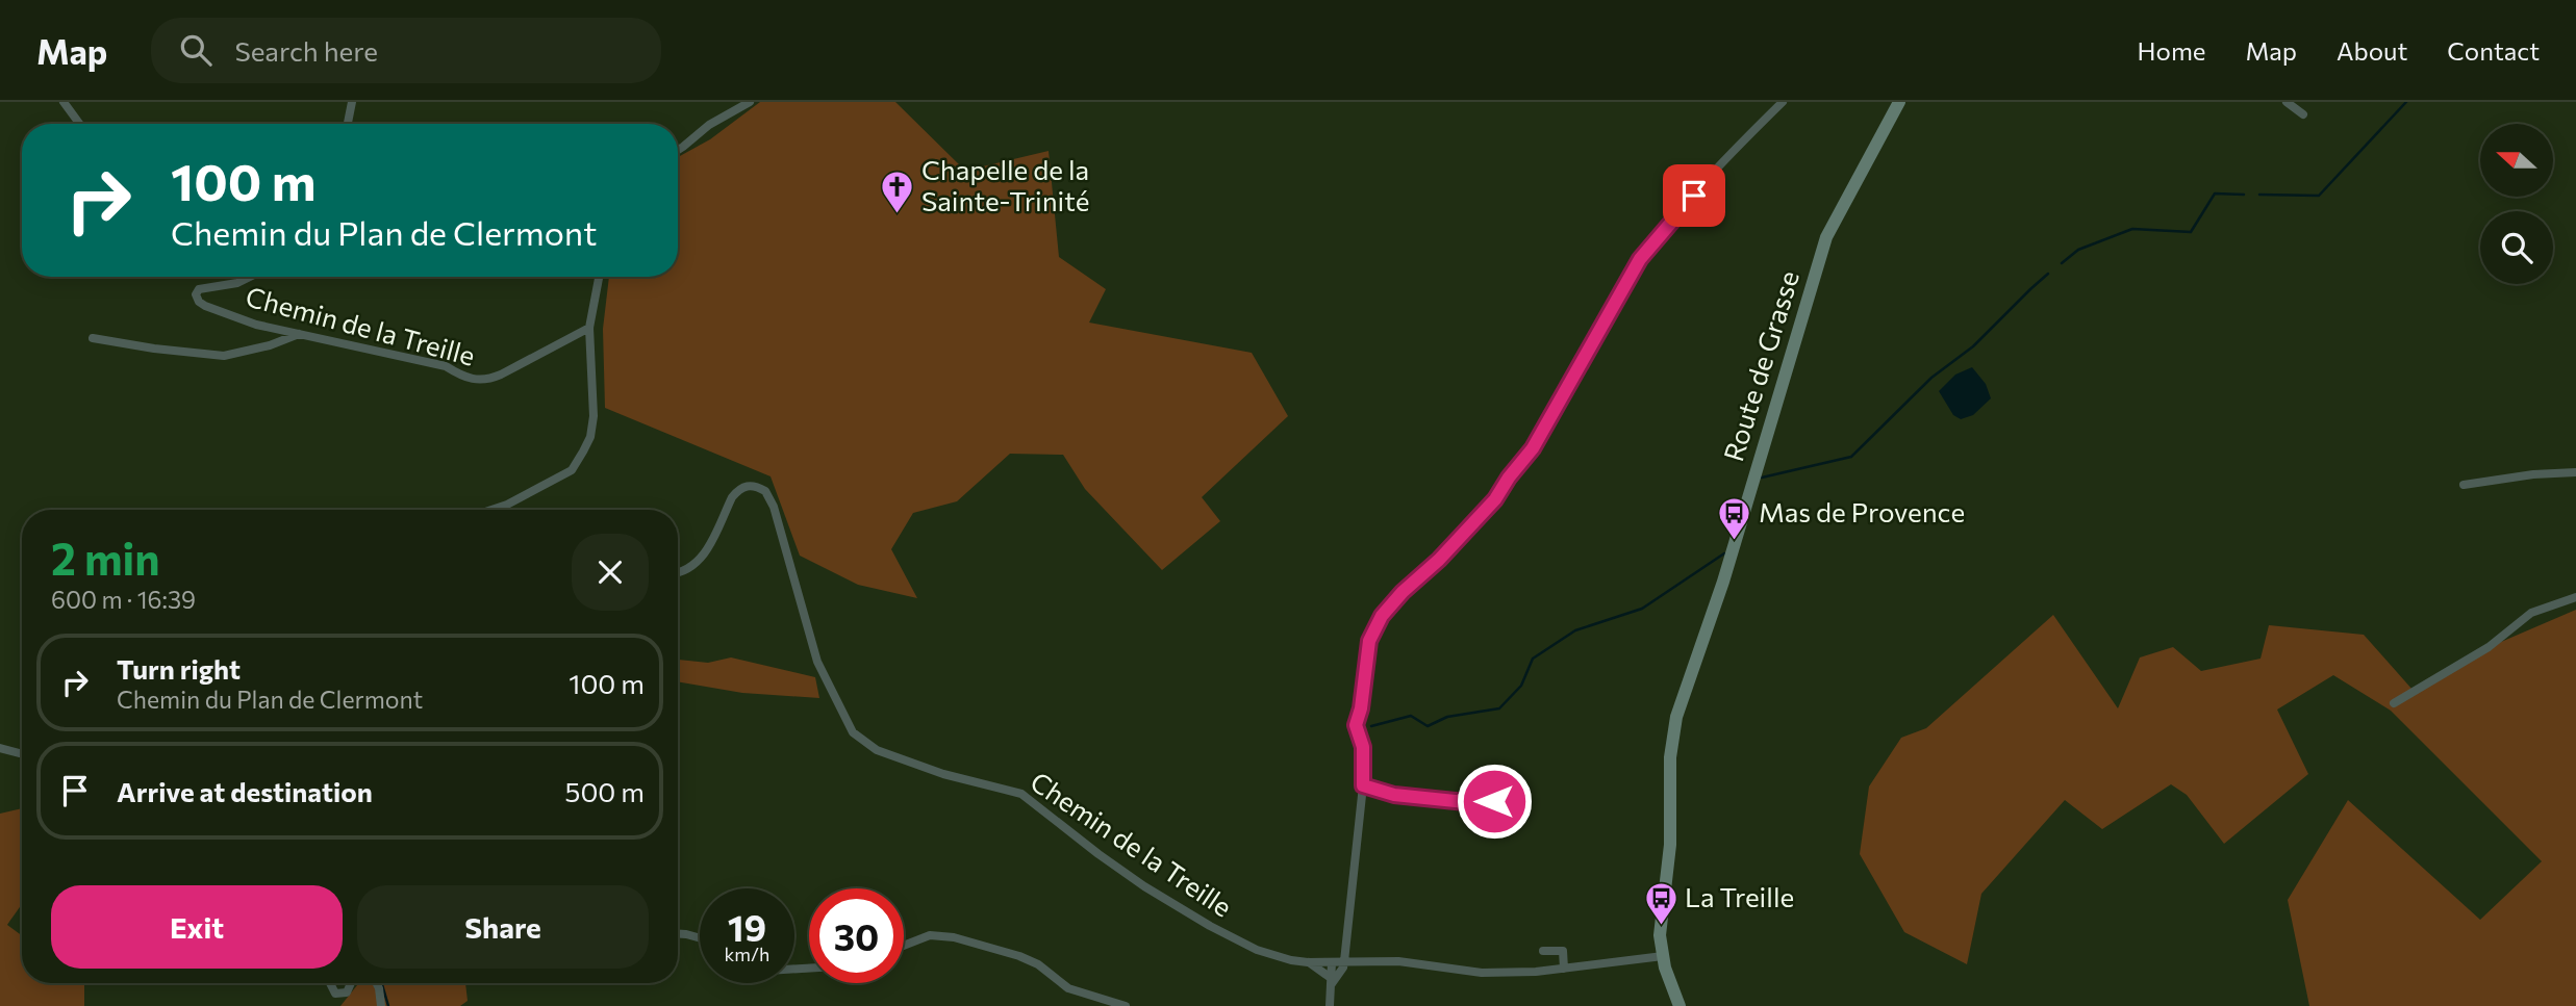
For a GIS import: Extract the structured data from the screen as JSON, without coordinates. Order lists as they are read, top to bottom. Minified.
{"streets":{"street":["Chemin de la Treille","Route de Grasse"]},"crossings":[["Chemin de la Treille","Route de Grasse"]],"places":{"church":["Chapelle de la Sainte-Trinité"],"bus stop":["Mas de Provence","La Treille"]},"north":"left","page":{"header":"Map","search":"Search here","nav":["Home","Map","About","Contact"],"turn":["100 m","Chemin du Plan de Clermont"],"heading":["2 min","600 m · 16:39"],"list":[{"name":"Turn right","note":"Chemin du Plan de Clermont","value":"100 m"},{"name":"Arrive at destination","value":"500 m"}],"buttons":["Exit","Share"],"speed":"19 km/h","limit":"30"}}
